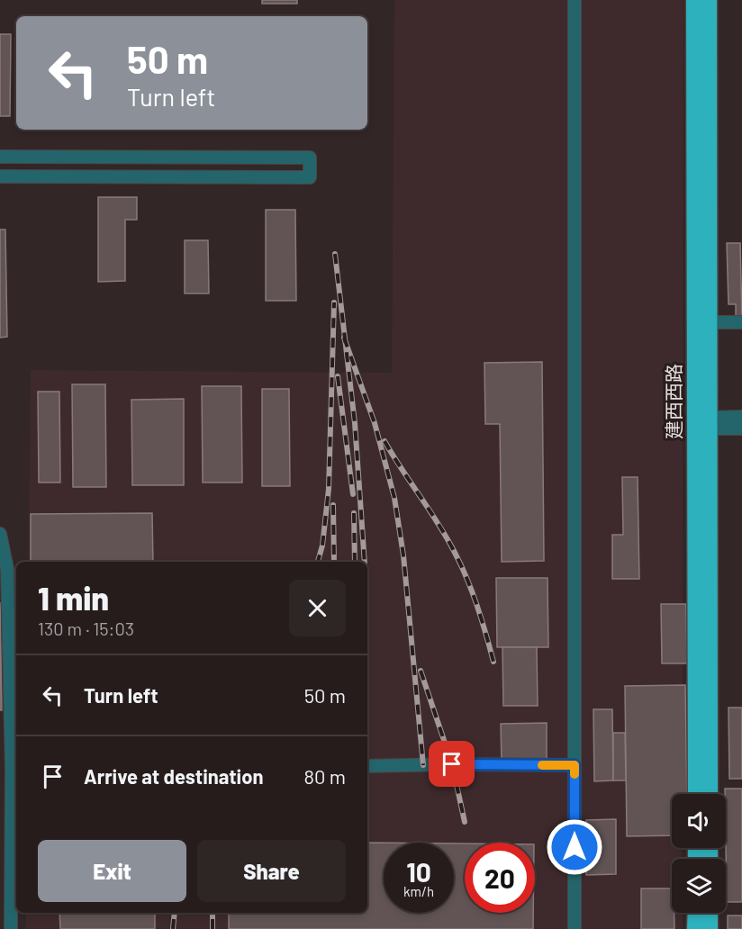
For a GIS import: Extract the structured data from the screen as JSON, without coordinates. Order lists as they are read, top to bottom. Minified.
{"streets":{"highway":["建西西路"]},"page":{"turn":["50 m","Turn left"],"heading":["1 min","130 m · 15:03"],"list":[{"name":"Turn left","value":"50 m"},{"name":"Arrive at destination","value":"80 m"}],"buttons":["Exit","Share"],"speed":"10 km/h","limit":"20"}}
